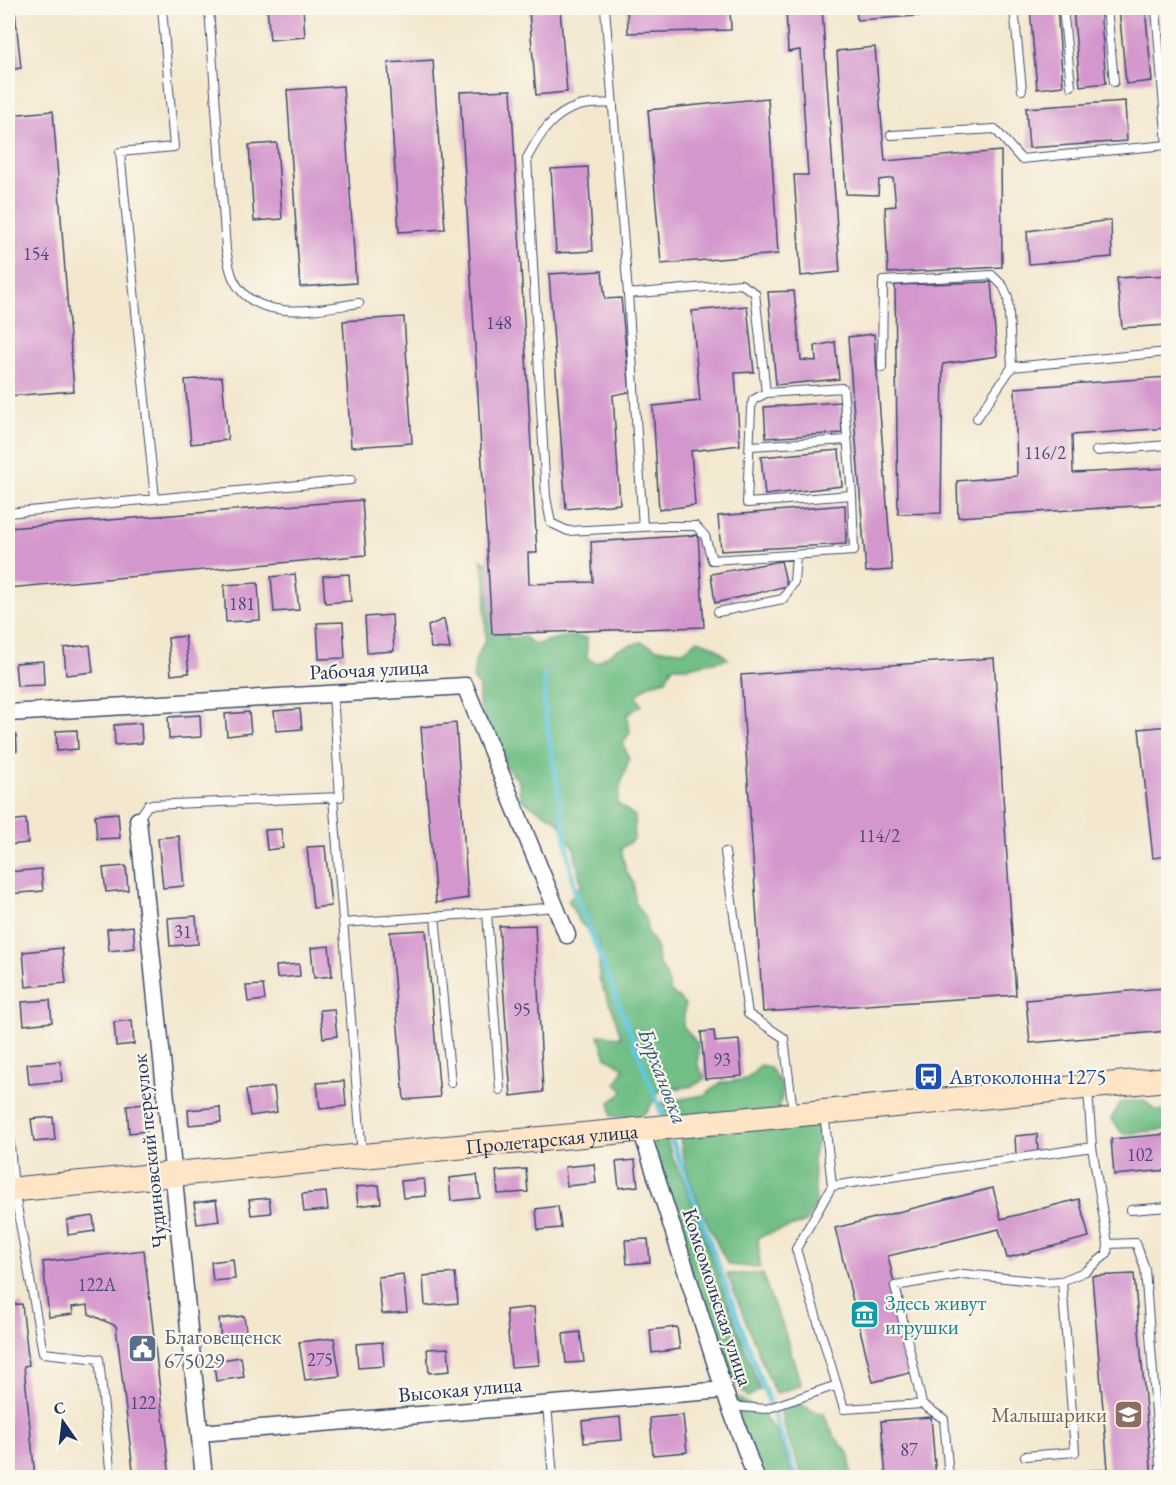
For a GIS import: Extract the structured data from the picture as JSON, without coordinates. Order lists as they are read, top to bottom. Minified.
{"streets":{"street":["Рабочая улица","Пролетарская улица","Чудиновский переулок","Комсомольская улица","Высокая улица"]},"crossings":[["Пролетарская улица","Чудиновский переулок"],["Пролетарская улица","Комсомольская улица"],["Чудиновский переулок","Высокая улица"],["Комсомольская улица","Высокая улица"]],"water":["Бурхановка"],"places":{"bus stop":["Автоколонна 1275"],"museum":["Здесь живут игрушки"],"public building":["Благовещенск 675029"],"school or university":["Малышарики"]},"house_numbers":["154","148","116/2","181","114/2","31","95","93","102","122А","275","122","87"],"north":"top"}
